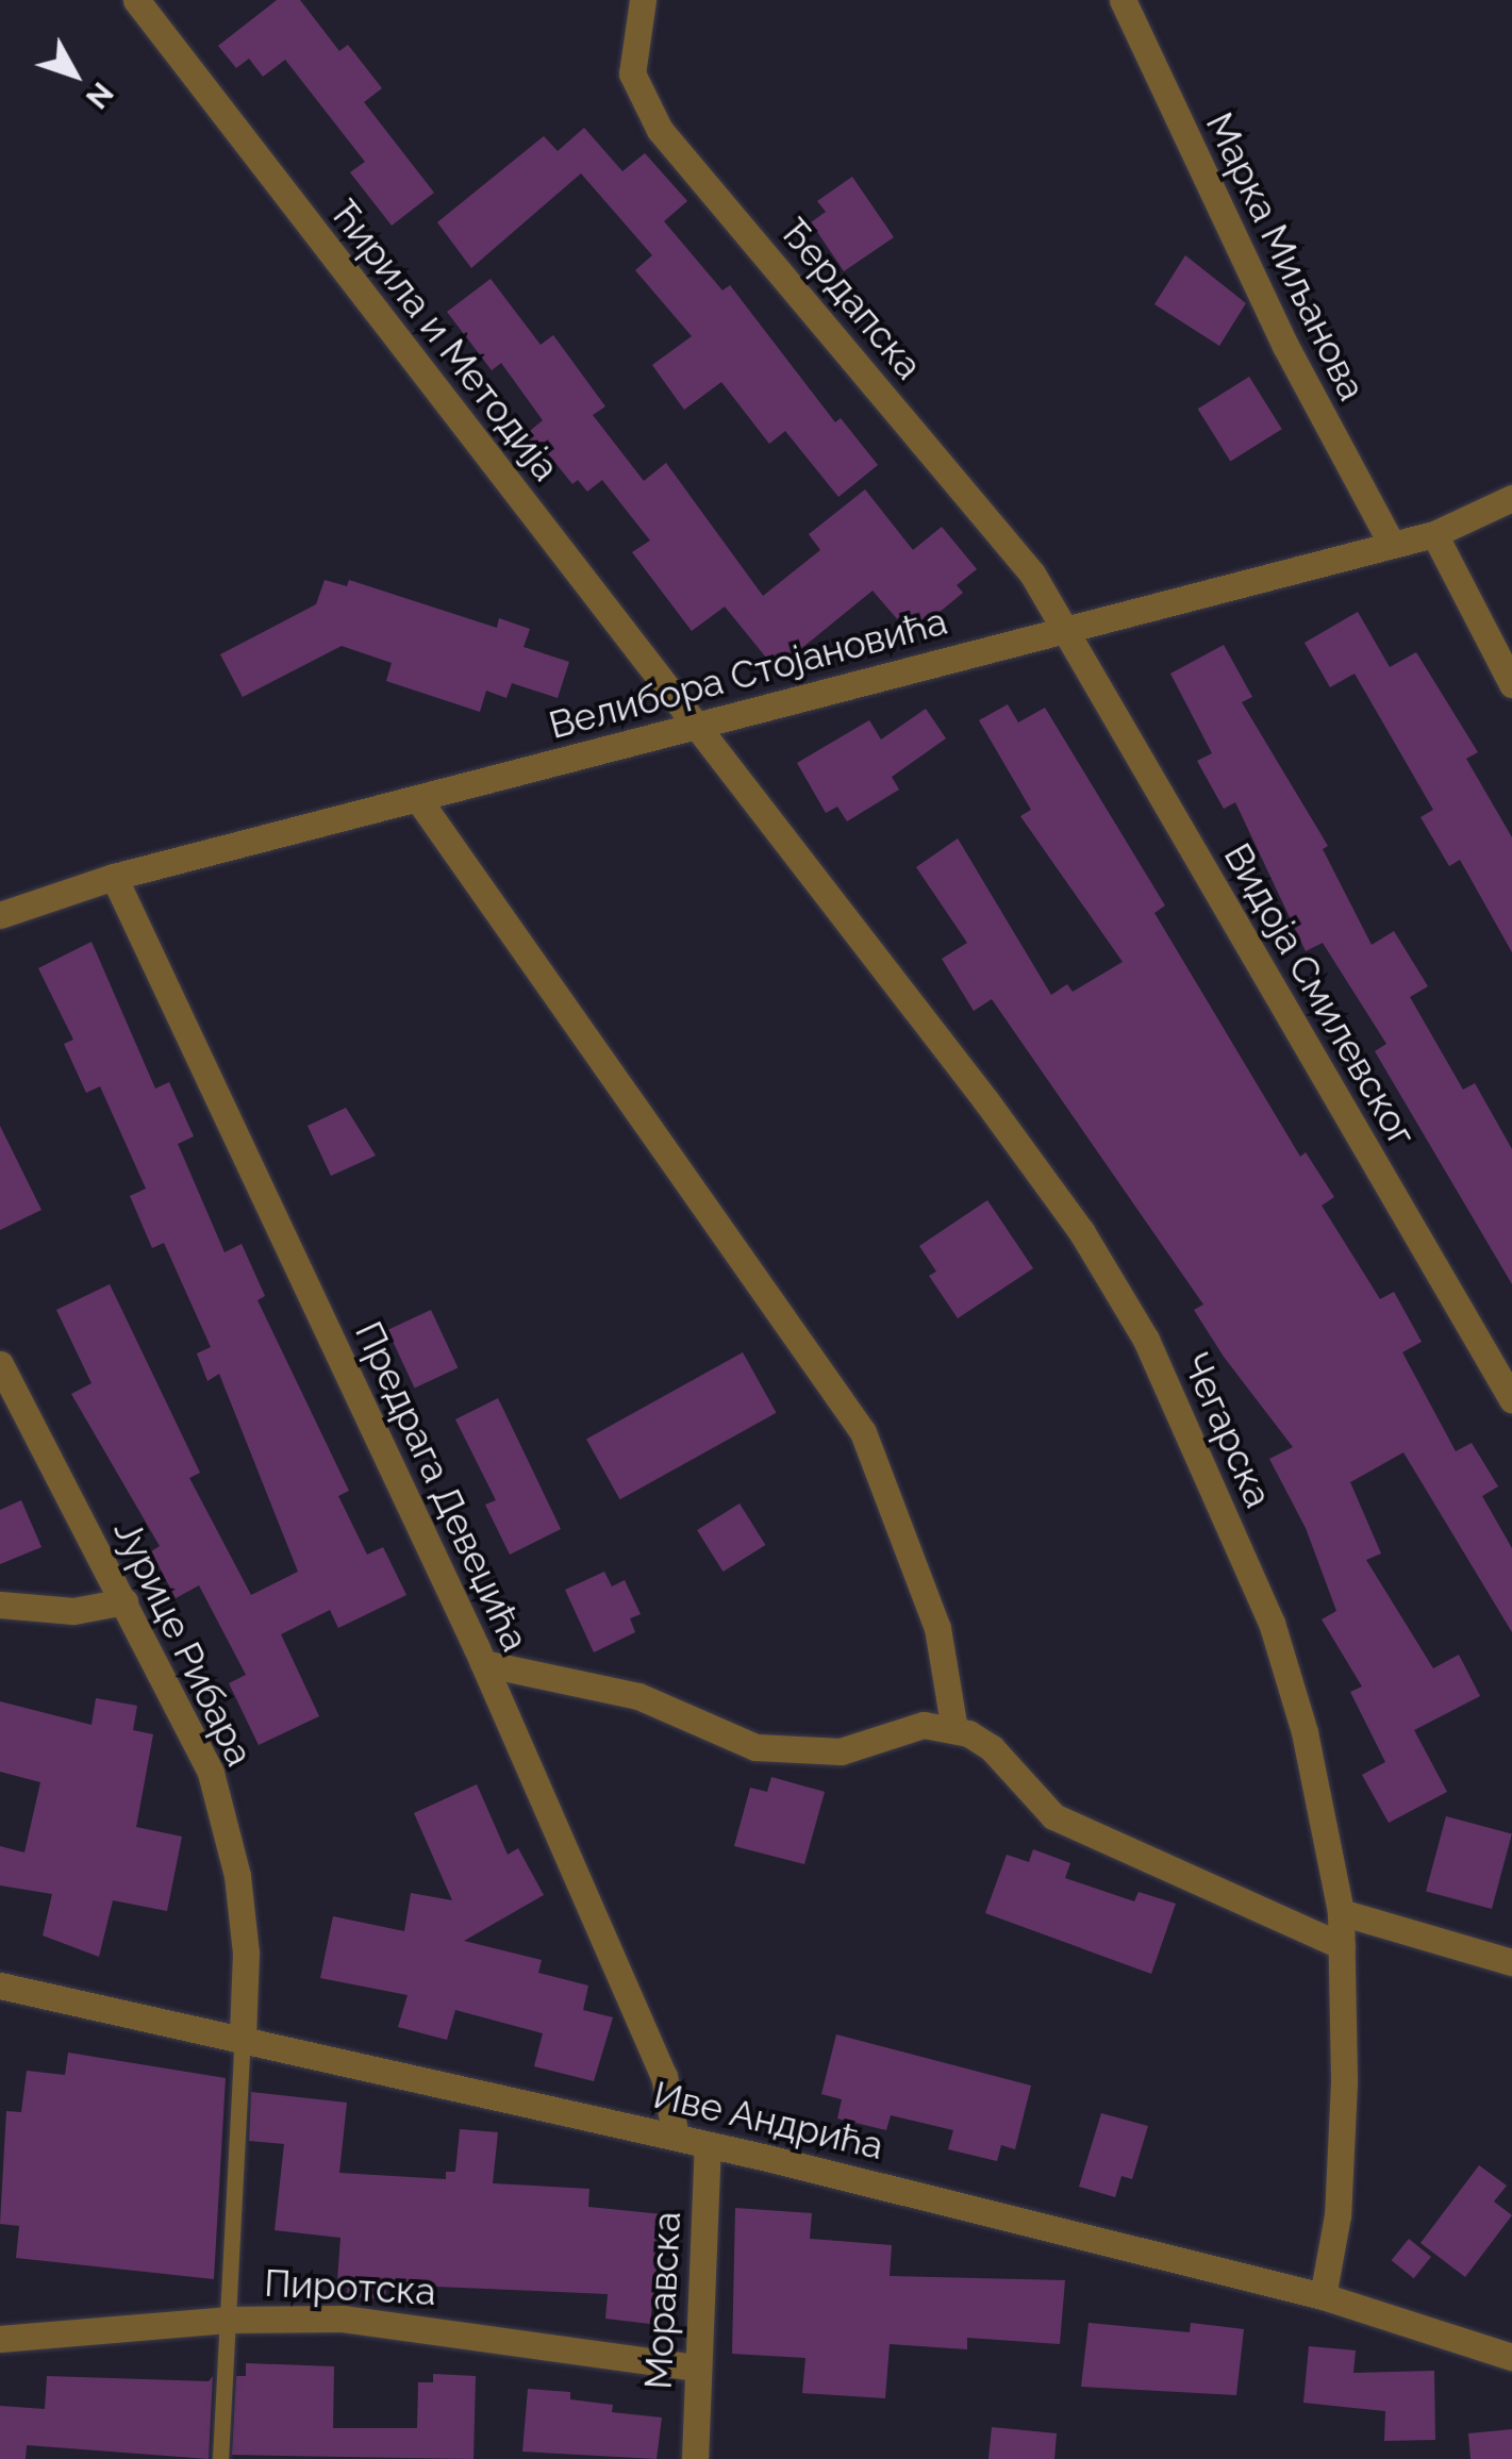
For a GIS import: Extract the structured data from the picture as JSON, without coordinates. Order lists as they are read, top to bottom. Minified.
{"streets":{"street":["Марка Миљанова","Ђердапска","Ћирила и Методија","Велибора Стојановића","Видоја Смилевског","Чегарска","Предрага Девеџића","Јурице Рибара","Иве Андрића","Пиротска","Моравска"]},"crossings":[["Марка Миљанова","Велибора Стојановића"],["Ђердапска","Велибора Стојановића"],["Ђердапска","Видоја Смилевског"],["Ћирила и Методија","Велибора Стојановића"],["Ћирила и Методија","Чегарска"],["Велибора Стојановића","Видоја Смилевског"],["Велибора Стојановића","Чегарска"],["Велибора Стојановића","Предрага Девеџића"],["Чегарска","Иве Андрића"],["Предрага Девеџића","Иве Андрића"],["Јурице Рибара","Иве Андрића"],["Иве Андрића","Моравска"],["Пиротска","Моравска"]],"north":"bottom right"}
